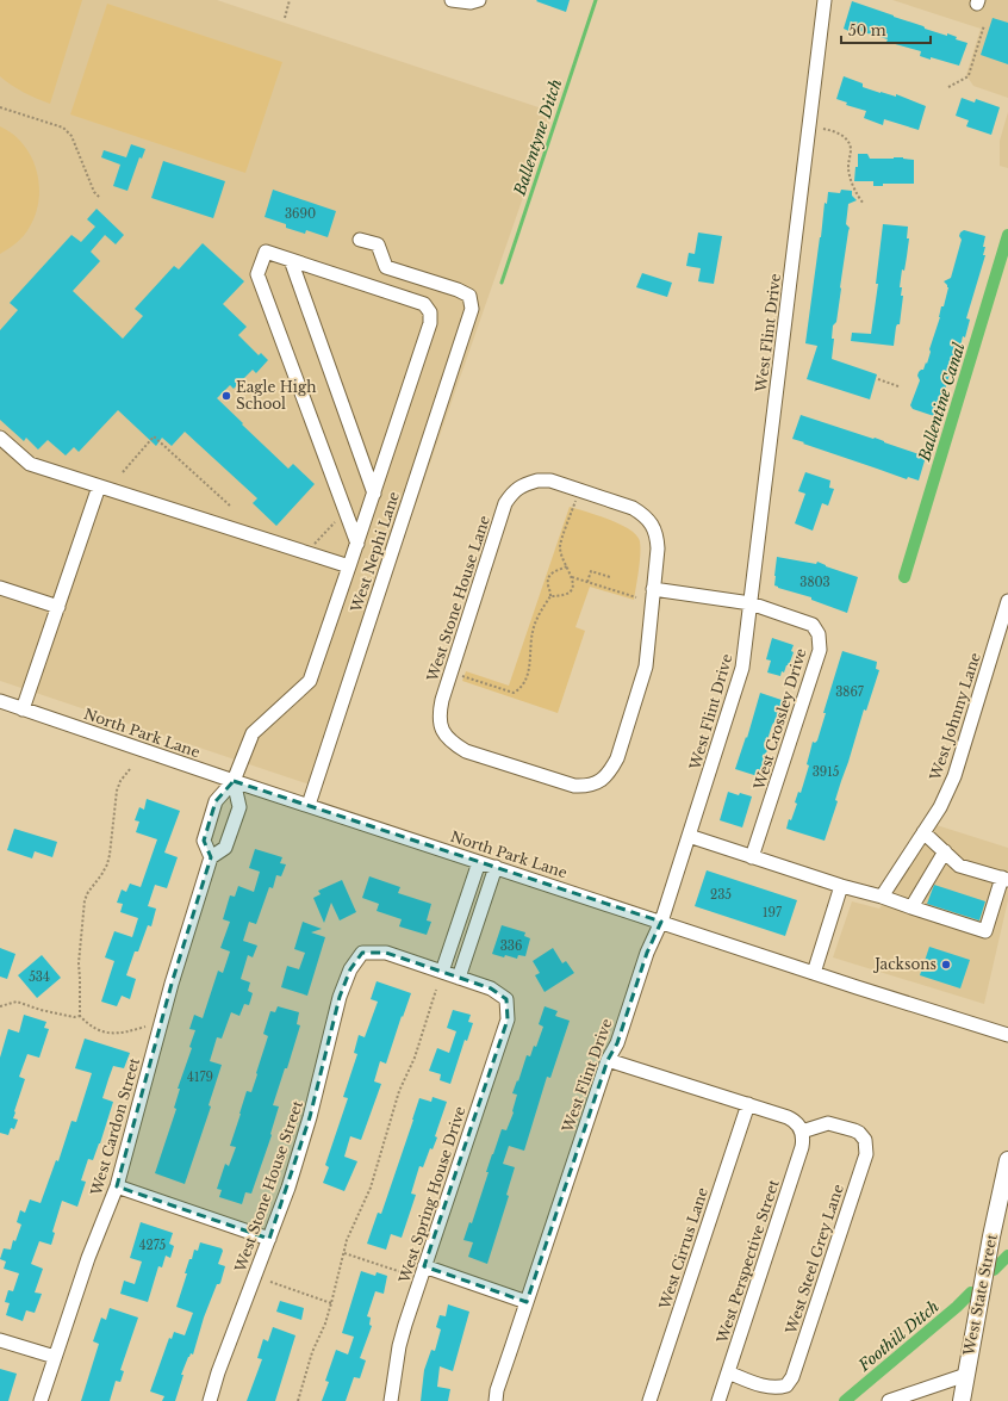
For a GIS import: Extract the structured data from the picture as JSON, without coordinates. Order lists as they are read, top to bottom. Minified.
{"streets":{"main road":["West State Street"],"street":["West Flint Drive","West Nephi Lane","West Stone House Lane","West Johnny Lane","West Crossley Drive","North Park Lane","West Cardon Street","West Stone House Street","West Spring House Drive","West Cirrus Lane","West Steel Grey Lane","West Perspective Street"]},"crossings":[["West Flint Drive","West Crossley Drive"],["West Flint Drive","North Park Lane"],["West Nephi Lane","North Park Lane"],["North Park Lane","West Cardon Street"],["West Steel Grey Lane","West Perspective Street"]],"water":["Ballentyne Ditch","Ballentine Canal","Foothill Ditch"],"places":["Eagle High School","Jacksons"],"house_numbers":["3690","3803","3867","3915","235","197","336","534","4179","4275"],"scale_bar":"50 m"}
